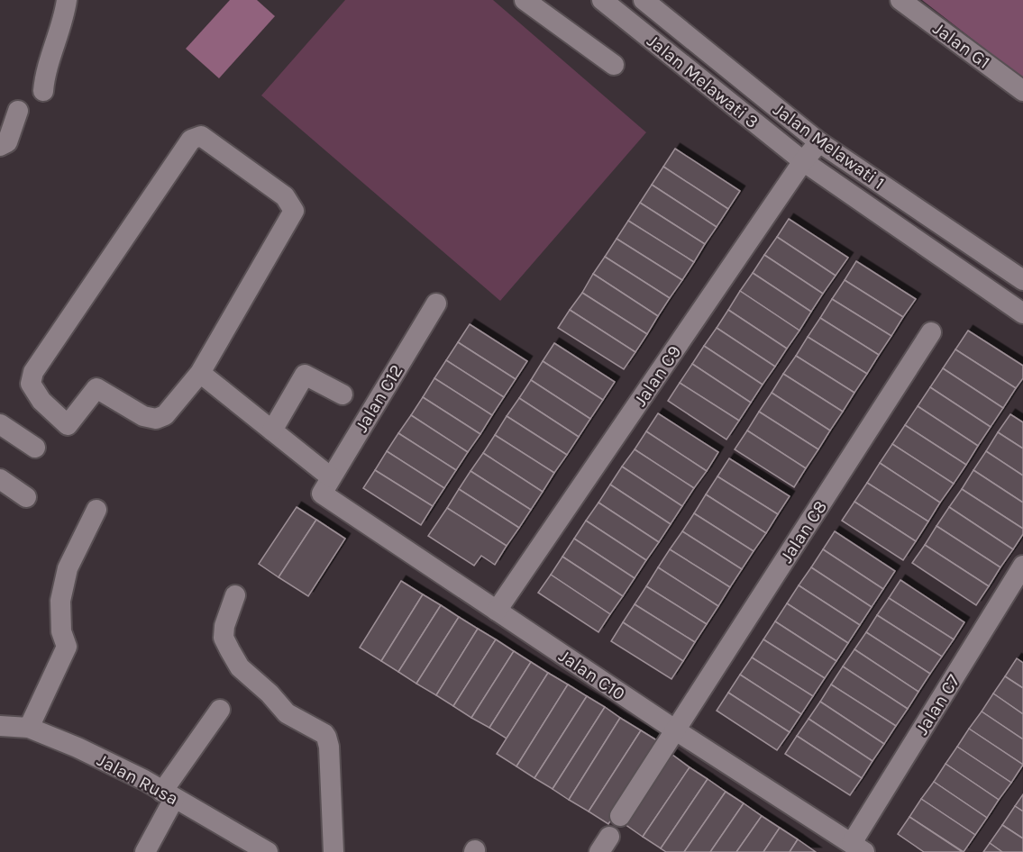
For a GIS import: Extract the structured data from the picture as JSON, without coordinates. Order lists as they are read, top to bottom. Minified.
{"streets":{"street":["Jalan G1","Jalan Melawati 3","Jalan Melawati 1","Jalan C9","Jalan C12","Jalan C8","Jalan C10","Jalan C7","Jalan Rusa"]},"crossings":[["Jalan Melawati 3","Jalan Melawati 1"],["Jalan Melawati 3","Jalan C9"],["Jalan Melawati 1","Jalan C9"],["Jalan C9","Jalan C10"],["Jalan C12","Jalan C10"],["Jalan C8","Jalan C10"],["Jalan C10","Jalan C7"]]}
